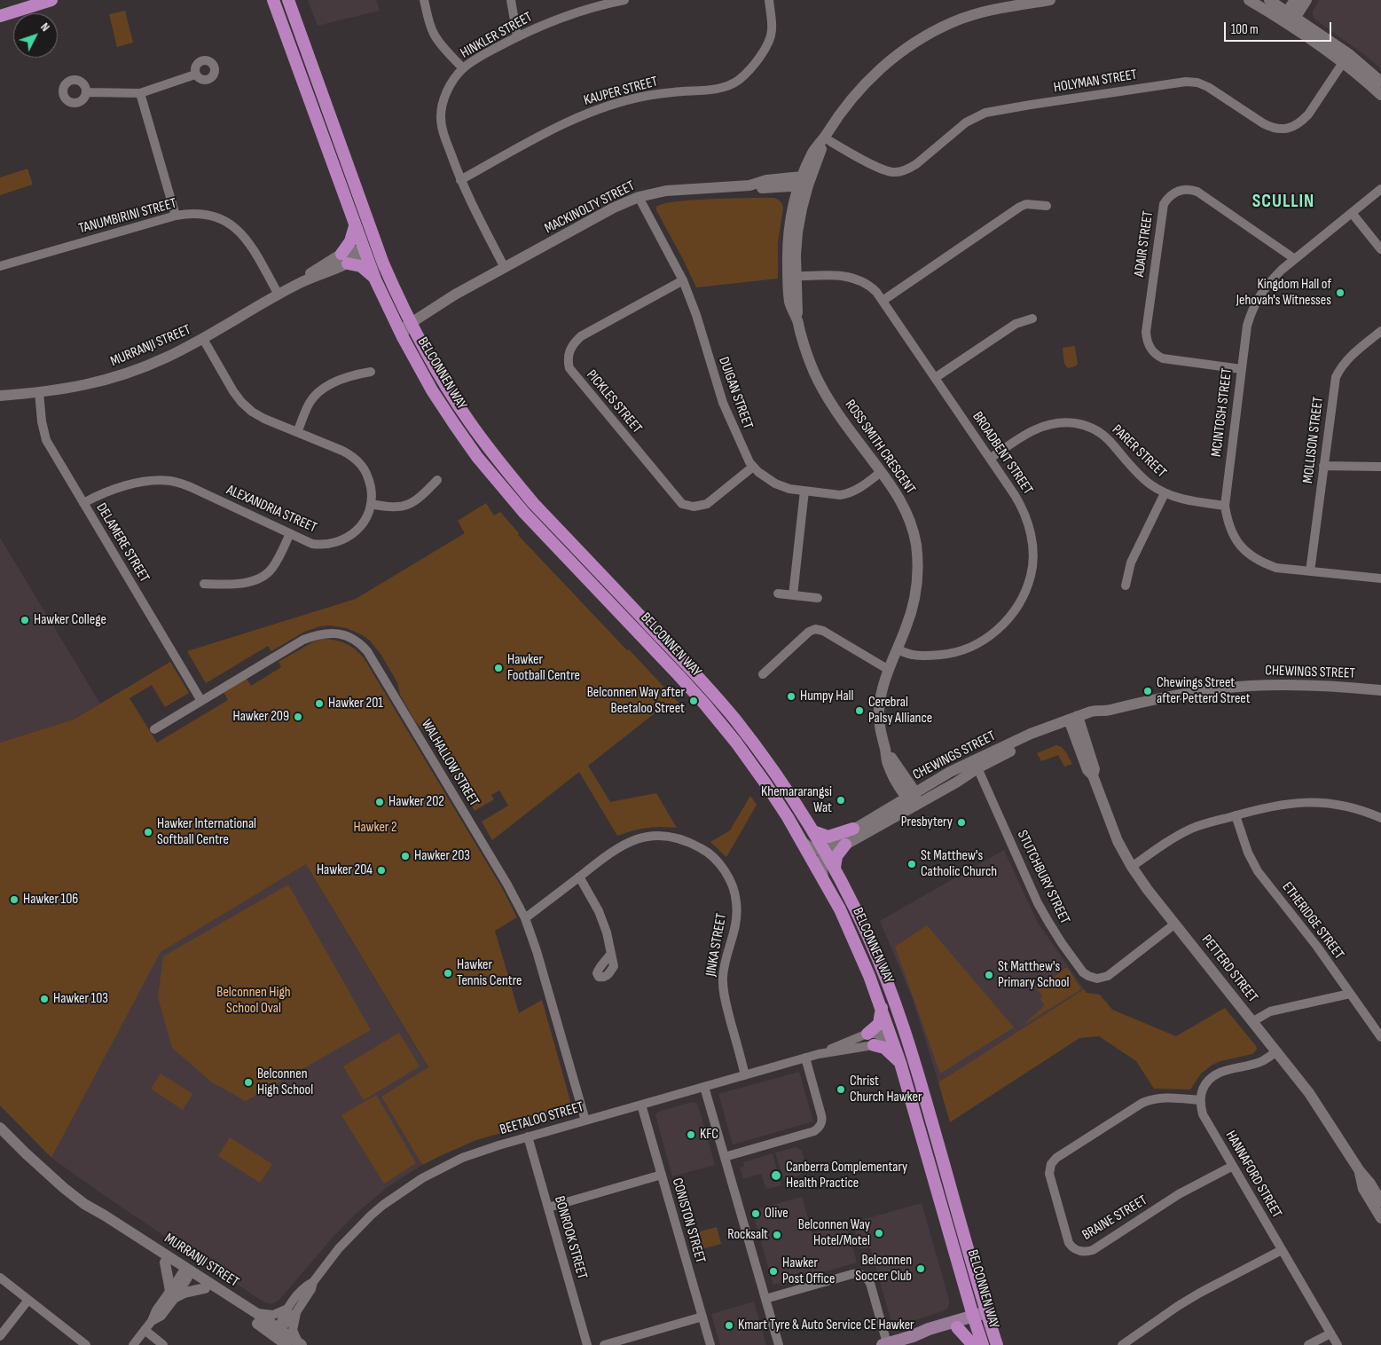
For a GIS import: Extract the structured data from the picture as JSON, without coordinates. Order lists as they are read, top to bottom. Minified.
{"streets":{"main road":["BELCONNEN WAY"],"street":["HINKLER STREET","HOLYMAN STREET","KAUPER STREET","MACKINOLTY STREET","TANUMBIRINI STREET","ADAIR STREET","MURRANJI STREET","DUIGAN STREET","PICKLES STREET","MCINTOSH STREET","MOLLISON STREET","ROSS SMITH CRESCENT","PARER STREET","BROADBENT STREET","ALEXANDRIA STREET","DELAMERE STREET","CHEWINGS STREET","WALHALLOW STREET","STUTCHBURY STREET","ETHERIDGE STREET","JINKA STREET","PETTERD STREET","BEETALOO STREET","HANNAFORD STREET","BRAINE STREET","CONISTON STREET","BONROOK STREET"]},"crossings":[["HINKLER STREET","KAUPER STREET"],["HINKLER STREET","MACKINOLTY STREET"],["HOLYMAN STREET","ROSS SMITH CRESCENT"],["MACKINOLTY STREET","BELCONNEN WAY"],["MACKINOLTY STREET","DUIGAN STREET"],["MACKINOLTY STREET","ROSS SMITH CRESCENT"],["TANUMBIRINI STREET","MURRANJI STREET"],["ADAIR STREET","MCINTOSH STREET"],["MURRANJI STREET","BELCONNEN WAY"],["MURRANJI STREET","ALEXANDRIA STREET"],["MURRANJI STREET","DELAMERE STREET"],["MURRANJI STREET","BEETALOO STREET"],["BELCONNEN WAY","CHEWINGS STREET"],["BELCONNEN WAY","BEETALOO STREET"],["DUIGAN STREET","PICKLES STREET"],["DUIGAN STREET","ROSS SMITH CRESCENT"],["MCINTOSH STREET","MOLLISON STREET"],["MCINTOSH STREET","PARER STREET"],["ROSS SMITH CRESCENT","BROADBENT STREET"],["ROSS SMITH CRESCENT","CHEWINGS STREET"],["PARER STREET","BROADBENT STREET"],["ALEXANDRIA STREET","DELAMERE STREET"],["DELAMERE STREET","WALHALLOW STREET"],["CHEWINGS STREET","STUTCHBURY STREET"],["CHEWINGS STREET","PETTERD STREET"],["WALHALLOW STREET","JINKA STREET"],["WALHALLOW STREET","BEETALOO STREET"],["STUTCHBURY STREET","PETTERD STREET"],["JINKA STREET","BEETALOO STREET"],["BEETALOO STREET","CONISTON STREET"],["BEETALOO STREET","BONROOK STREET"],["HANNAFORD STREET","BRAINE STREET"]],"districts":["SCULLIN"],"parks":["Hawker 2","Belconnen High School Oval"],"places":["Kingdom Hall of Jehovah's Witnesses","Hawker College","Hawker Football Centre","Chewings Street after Petterd Street","Humpy Hall","Belconnen Way after Beetaloo Street","Hawker 201","Cerebral Palsy Alliance","Hawker 209","Khemararangsi Wat","Hawker 202","Presbytery","Hawker International Softball Centre","Hawker 203","St Matthew's Catholic Church","Hawker 204","Hawker 106","Hawker Tennis Centre","St Matthew's Primary School","Hawker 103","Belconnen High School","Christ Church Hawker","KFC","Canberra Complementary Health Practice","Olive","Belconnen Way Hotel/Motel","Rocksalt","Belconnen Soccer Club","Hawker Post Office","Kmart Tyre & Auto Service CE Hawker"],"scale_bar":"100 m","north":"top right"}
